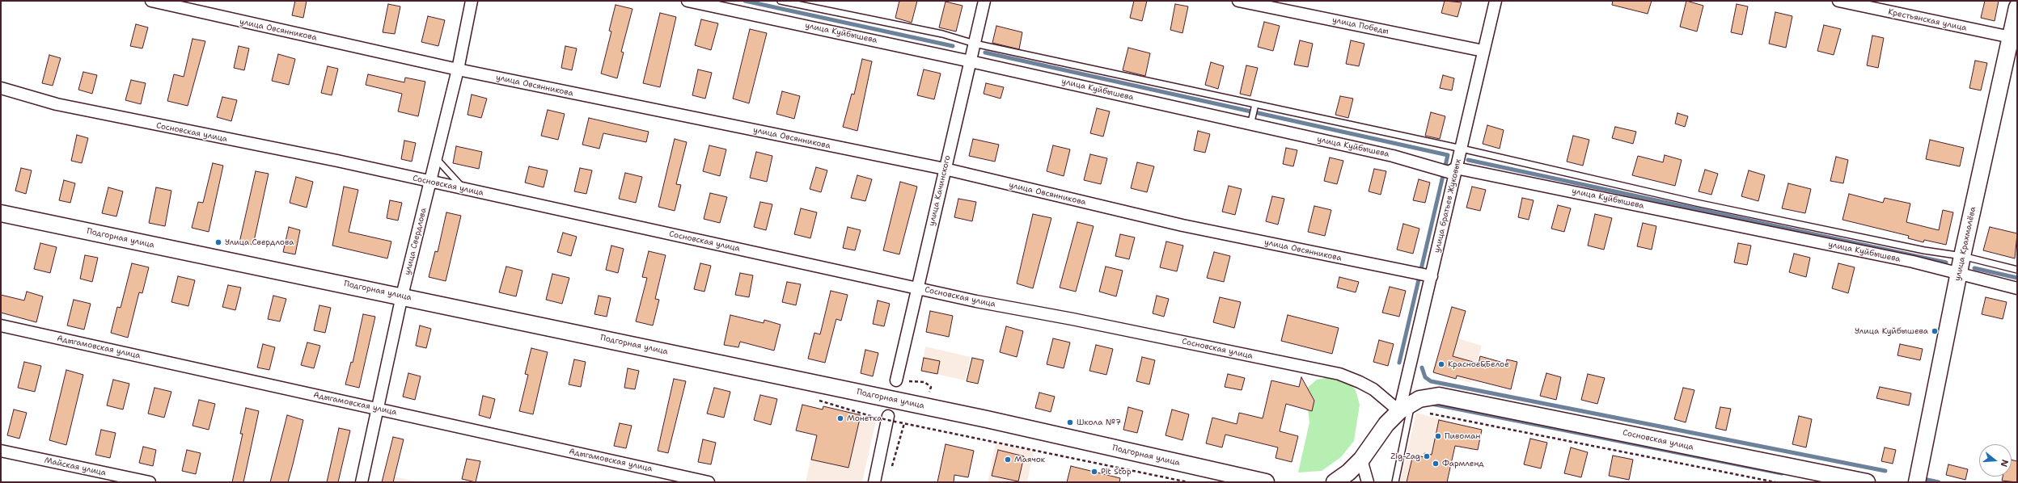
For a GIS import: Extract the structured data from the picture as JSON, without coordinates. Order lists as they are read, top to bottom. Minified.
{"streets":{"street":["Крестьянская улица","улица Победы","улица Овсянникова","улица Куйбышева","Сосновская улица","улица Качинского","улица братьев Жуковых","Подгорная улица","улица Свердлова","улица Крахмалёва","Адыгамовская улица","Майская улица"]},"crossings":[["Крестьянская улица","улица Крахмалёва"],["улица Победы","улица братьев Жуковых"],["улица Овсянникова","улица Качинского"],["улица Овсянникова","улица братьев Жуковых"],["улица Овсянникова","улица Свердлова"],["улица Куйбышева","улица Качинского"],["улица Куйбышева","улица братьев Жуковых"],["улица Куйбышева","улица Крахмалёва"],["Сосновская улица","улица Качинского"],["Сосновская улица","улица братьев Жуковых"],["Сосновская улица","улица Свердлова"],["Подгорная улица","улица Свердлова"],["улица Свердлова","Адыгамовская улица"]],"places":["Улица Свердлова","Улица Куйбышева","Красное&Белое","Монетка","Школа №7","Пивоман","Zig-Zag","Маячок","Фармленд","Pit Stop"],"north":"right"}
